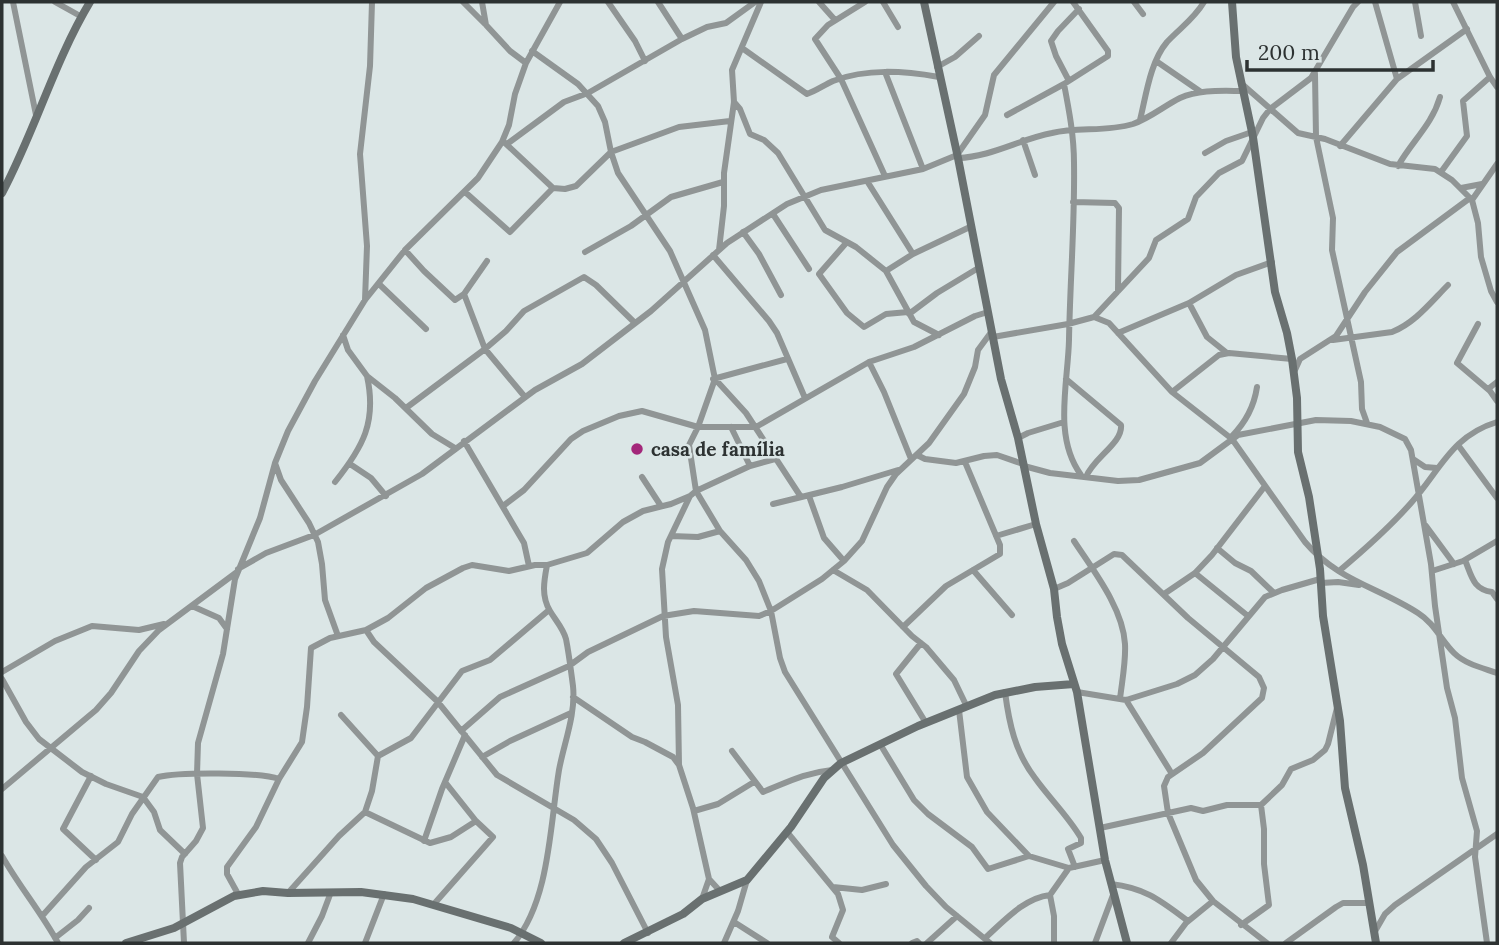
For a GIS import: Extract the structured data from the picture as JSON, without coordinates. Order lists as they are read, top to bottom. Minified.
{"places":["casa de família"],"scale_bar":"200 m"}
